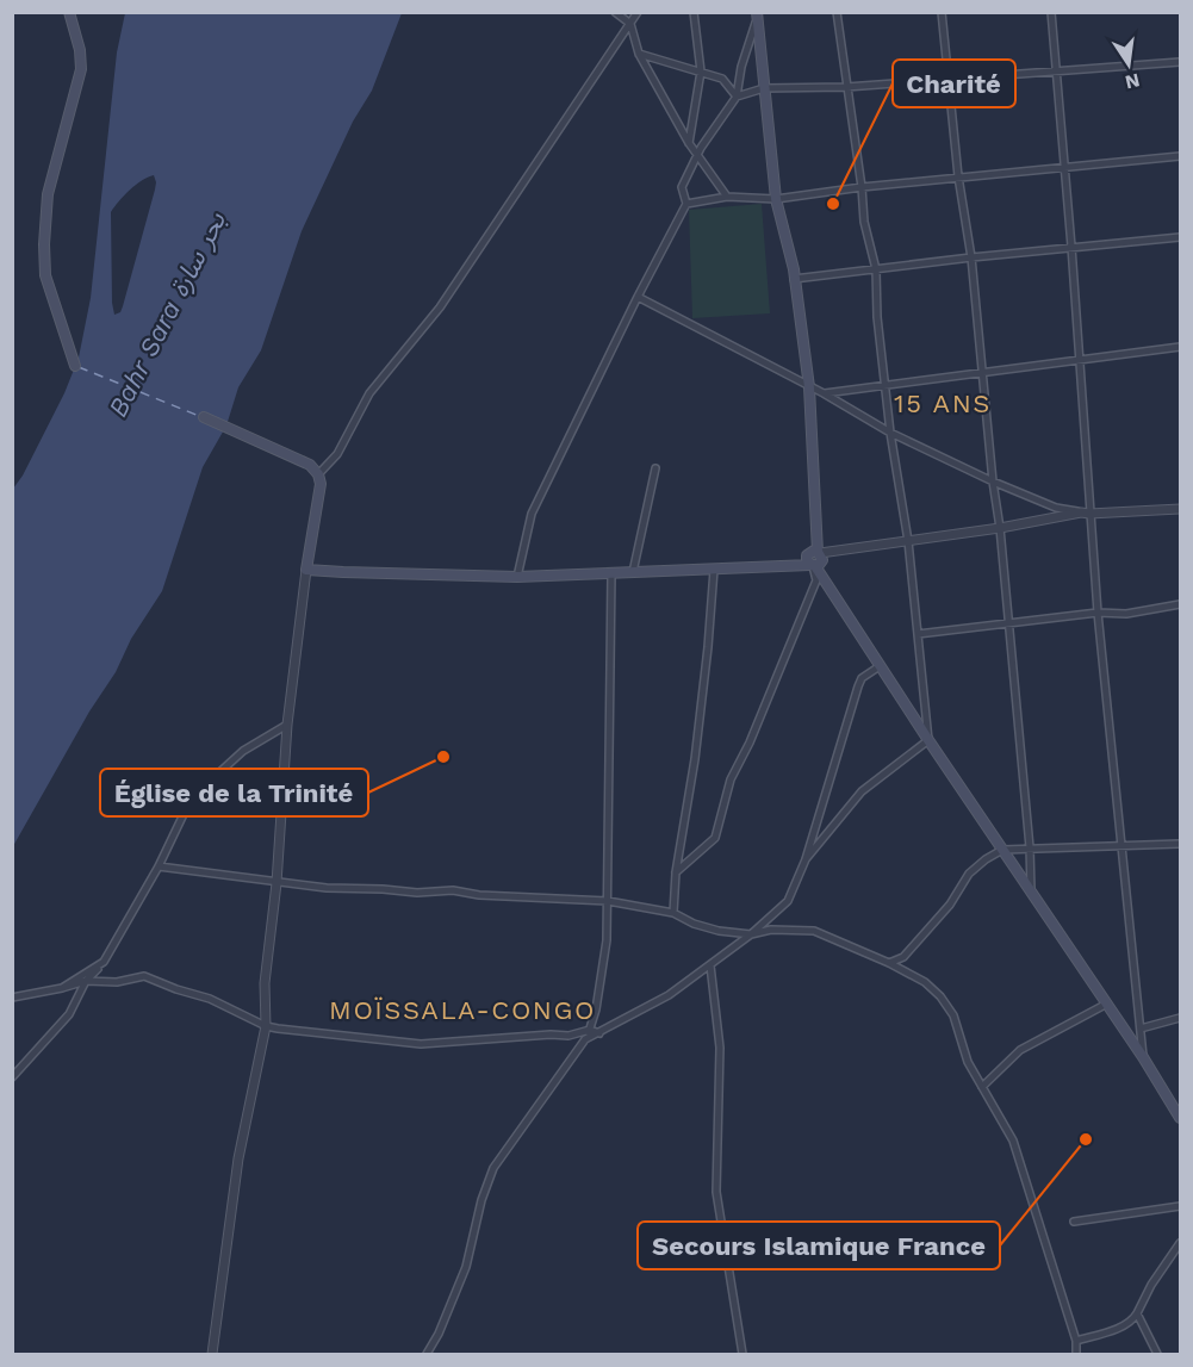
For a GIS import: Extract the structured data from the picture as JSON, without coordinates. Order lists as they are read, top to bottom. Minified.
{"districts":["15 ANS","MOÏSSALA-CONGO"],"water":["Bahr Sara بحر سارة"],"places":["Charité","Église de la Trinité","Secours Islamique France"],"north":"bottom"}
